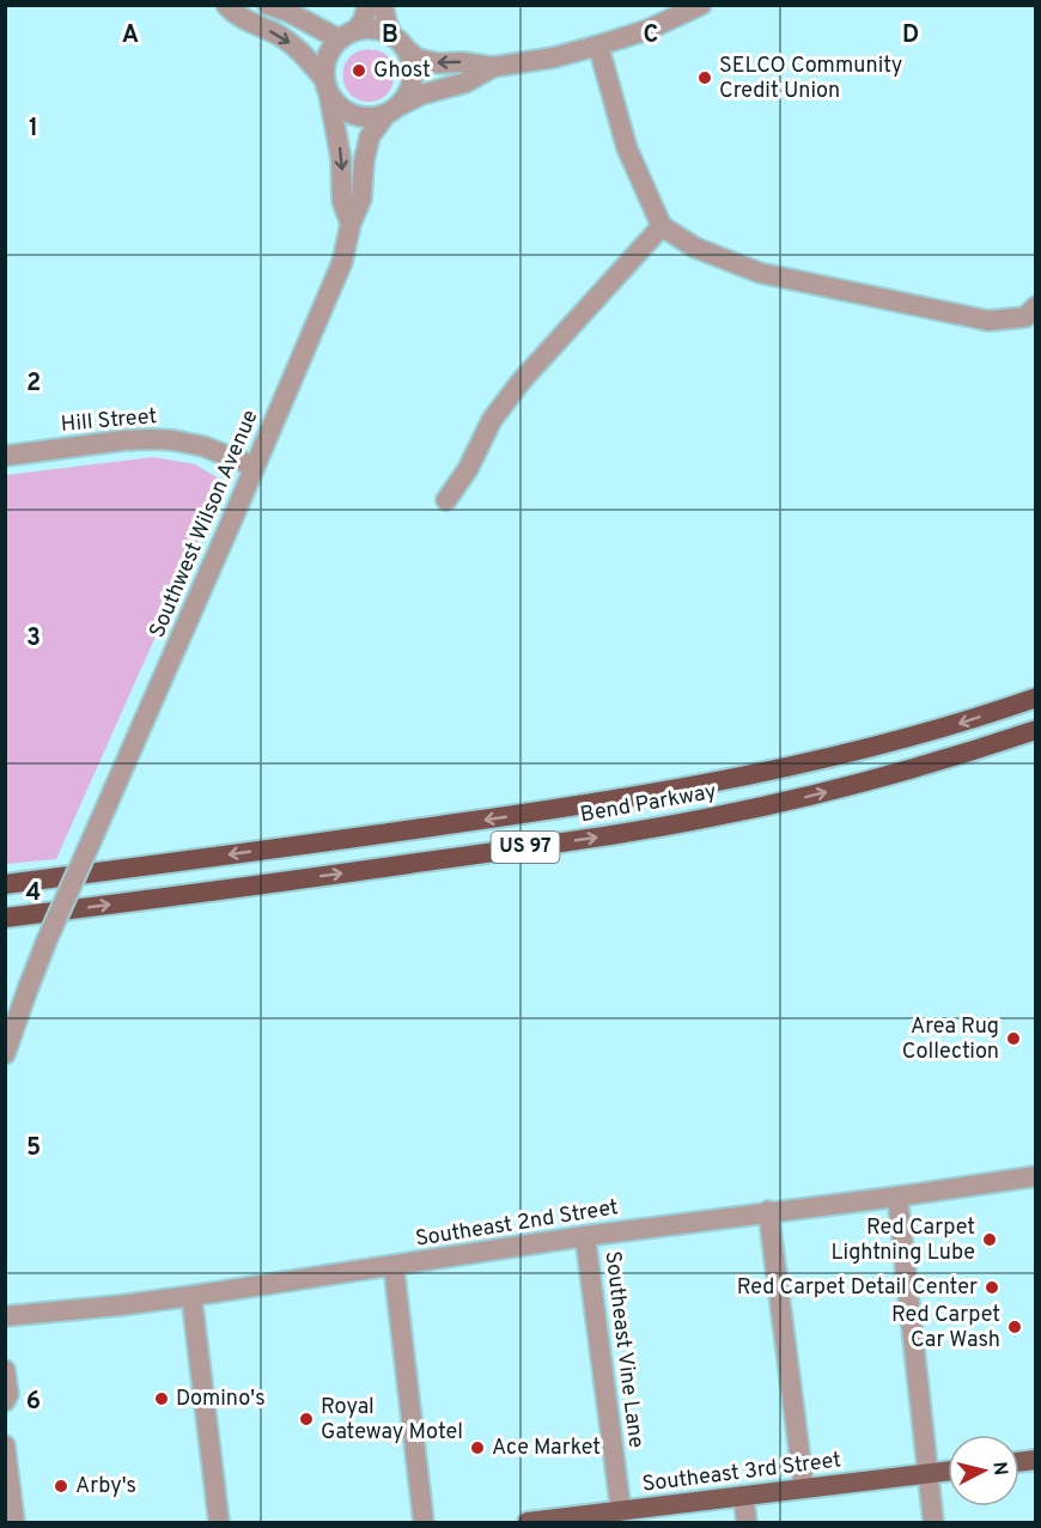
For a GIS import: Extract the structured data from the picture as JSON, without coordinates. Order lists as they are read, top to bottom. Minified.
{"streets":{"highway":["Bend Parkway","US 97"],"main road":["Southeast 3rd Street"],"street":["Hill Street","Southwest Wilson Avenue","Southeast 2nd Street","Southeast Vine Lane"]},"crossings":[["Hill Street","Southwest Wilson Avenue"],["Southeast 2nd Street","Southeast Vine Lane"],["Southeast Vine Lane","Southeast 3rd Street"]],"places":["Ghost","SELCO Community Credit Union","Area Rug Collection","Red Carpet Lightning Lube","Red Carpet Detail Center","Red Carpet Car Wash","Domino's","Royal Gateway Motel","Ace Market","Arby's"],"north":"right","grid":{"columns":["A","B","C","D"],"rows":["1","2","3","4","5","6"]}}
